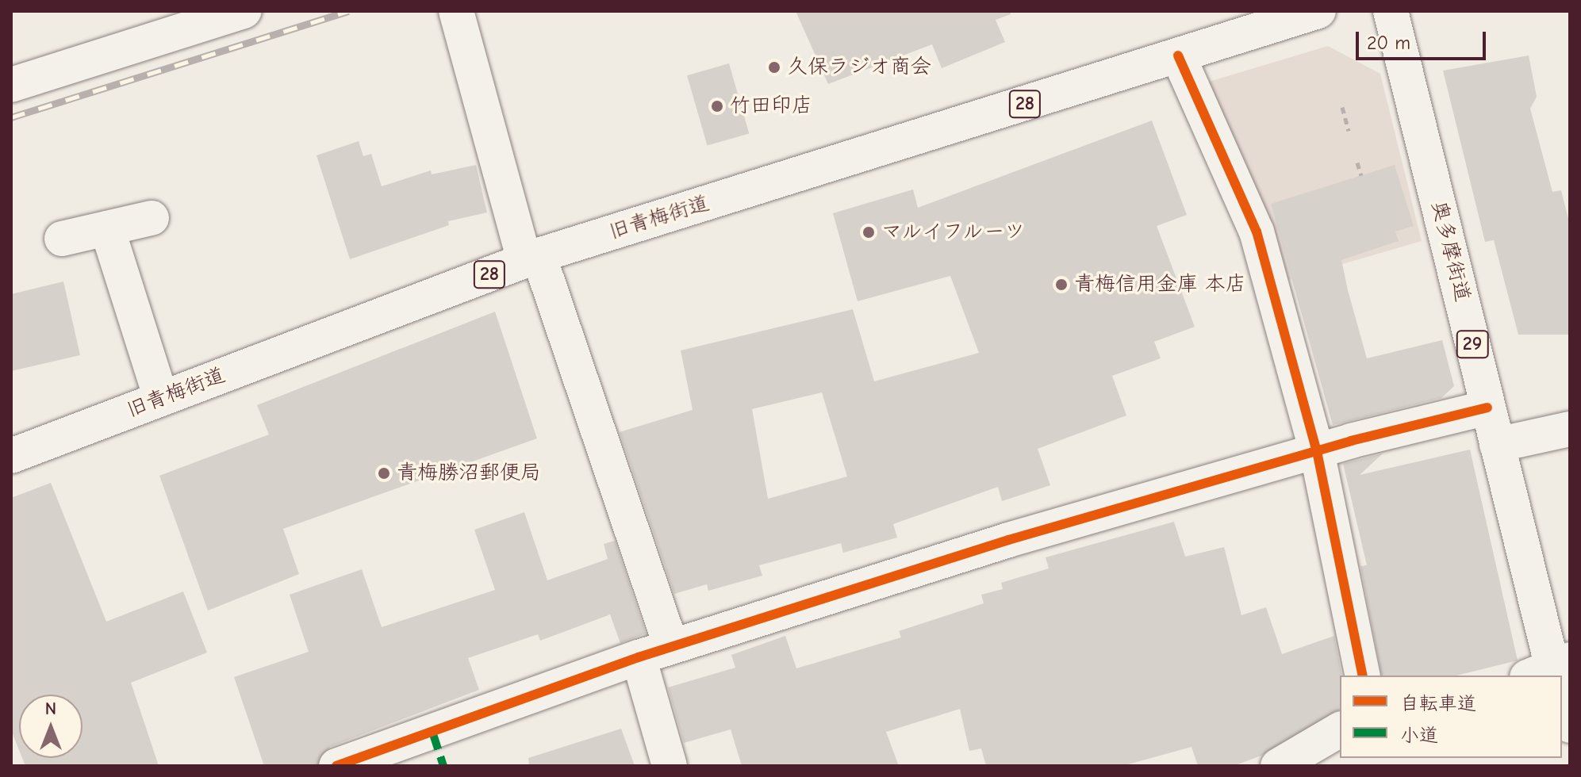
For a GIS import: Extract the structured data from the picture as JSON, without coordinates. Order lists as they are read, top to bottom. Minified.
{"streets":{"street":["28","旧青梅街道","奥多摩街道","29"]},"places":["久保ラジオ商会","竹田印店","マルイフルーツ","青梅信用金庫 本店","青梅勝沼郵便局"],"legend":["自転車道","小道"],"scale_bar":"20 m","north":"top"}
